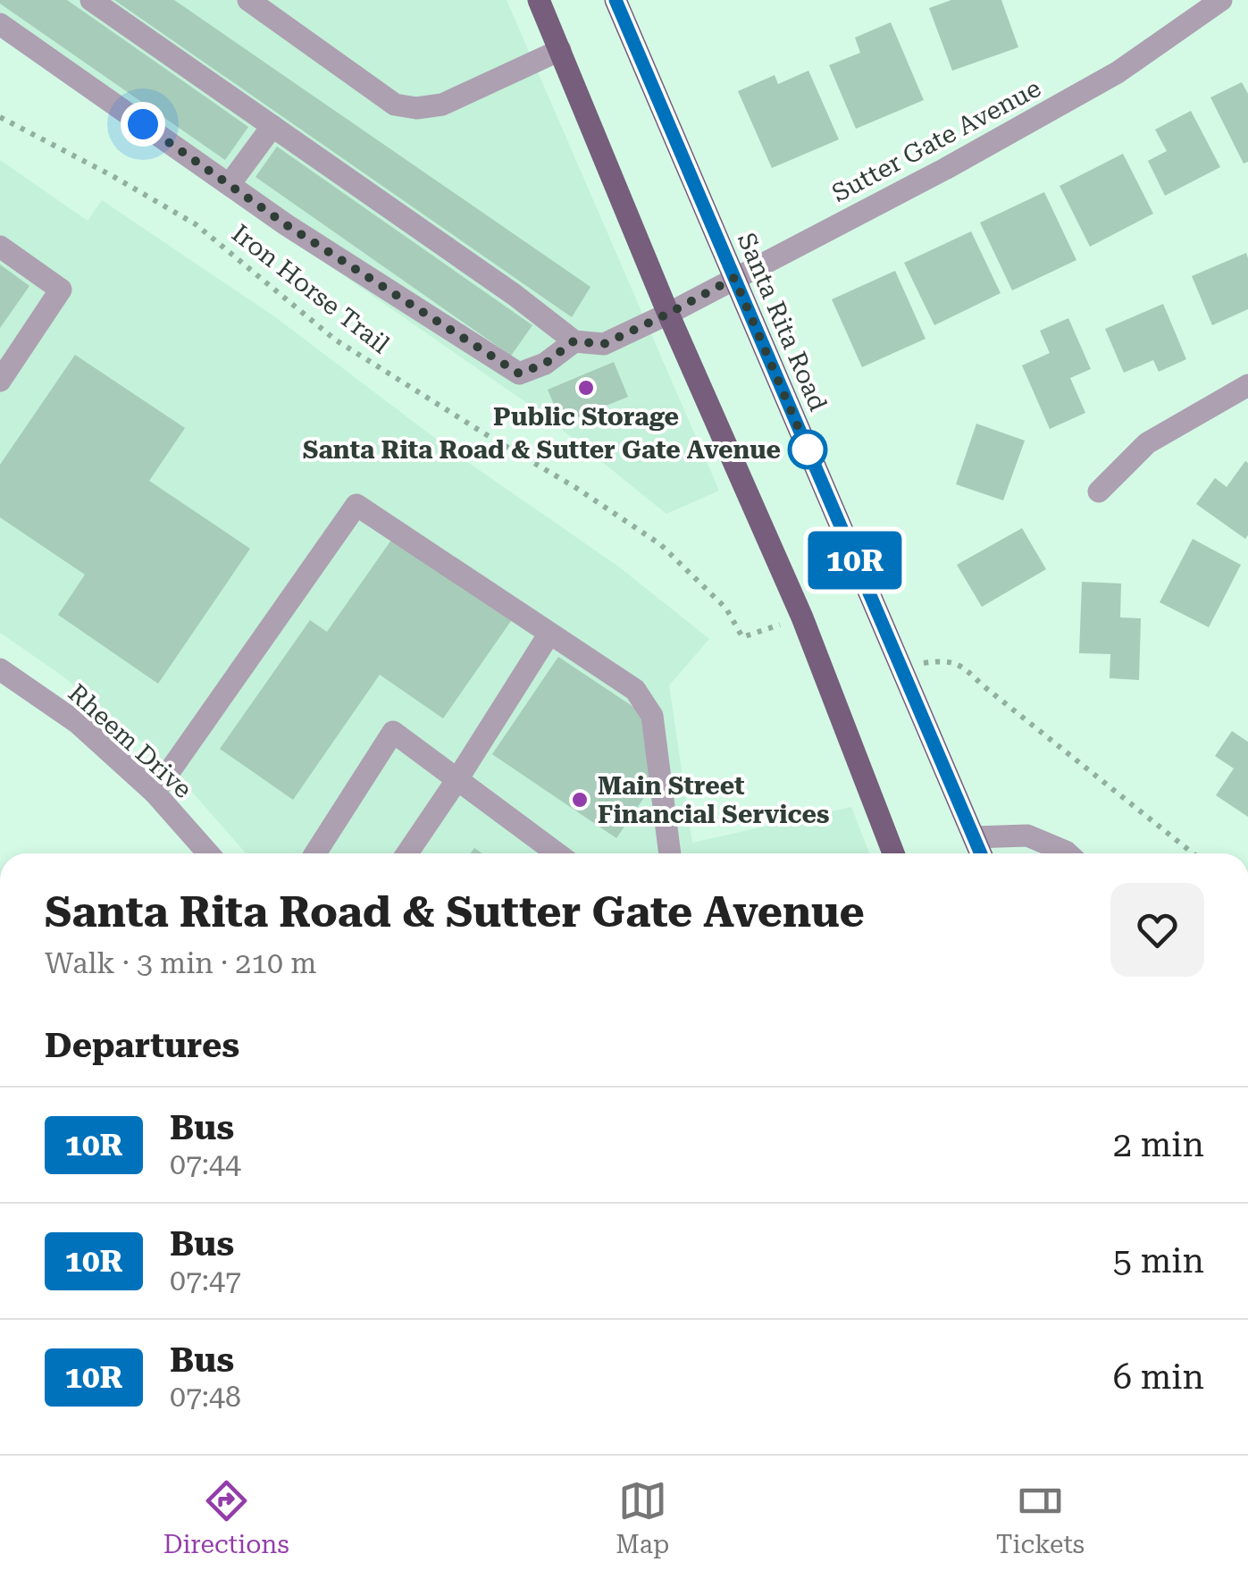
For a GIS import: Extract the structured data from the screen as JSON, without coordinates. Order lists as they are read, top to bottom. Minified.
{"streets":{"main road":["Santa Rita Road"],"street":["Sutter Gate Avenue","Rheem Drive"],"path":["Iron Horse Trail"]},"crossings":[["Sutter Gate Avenue","Santa Rita Road"]],"places":["Public Storage","Santa Rita Road & Sutter Gate Avenue","Main Street Financial Services"],"lines":["bus line 10R"],"page":{"on_map":"10R","heading":[["Santa Rita Road & Sutter Gate Avenue","Walk · 3 min · 210 m"],"Departures"],"list":[{"mark":"10R","name":"Bus","note":"07:44","value":"2 min"},{"mark":"10R","name":"Bus","note":"07:47","value":"5 min"},{"mark":"10R","name":"Bus","note":"07:48","value":"6 min"}],"tabs":["Directions","Map","Tickets"]}}
